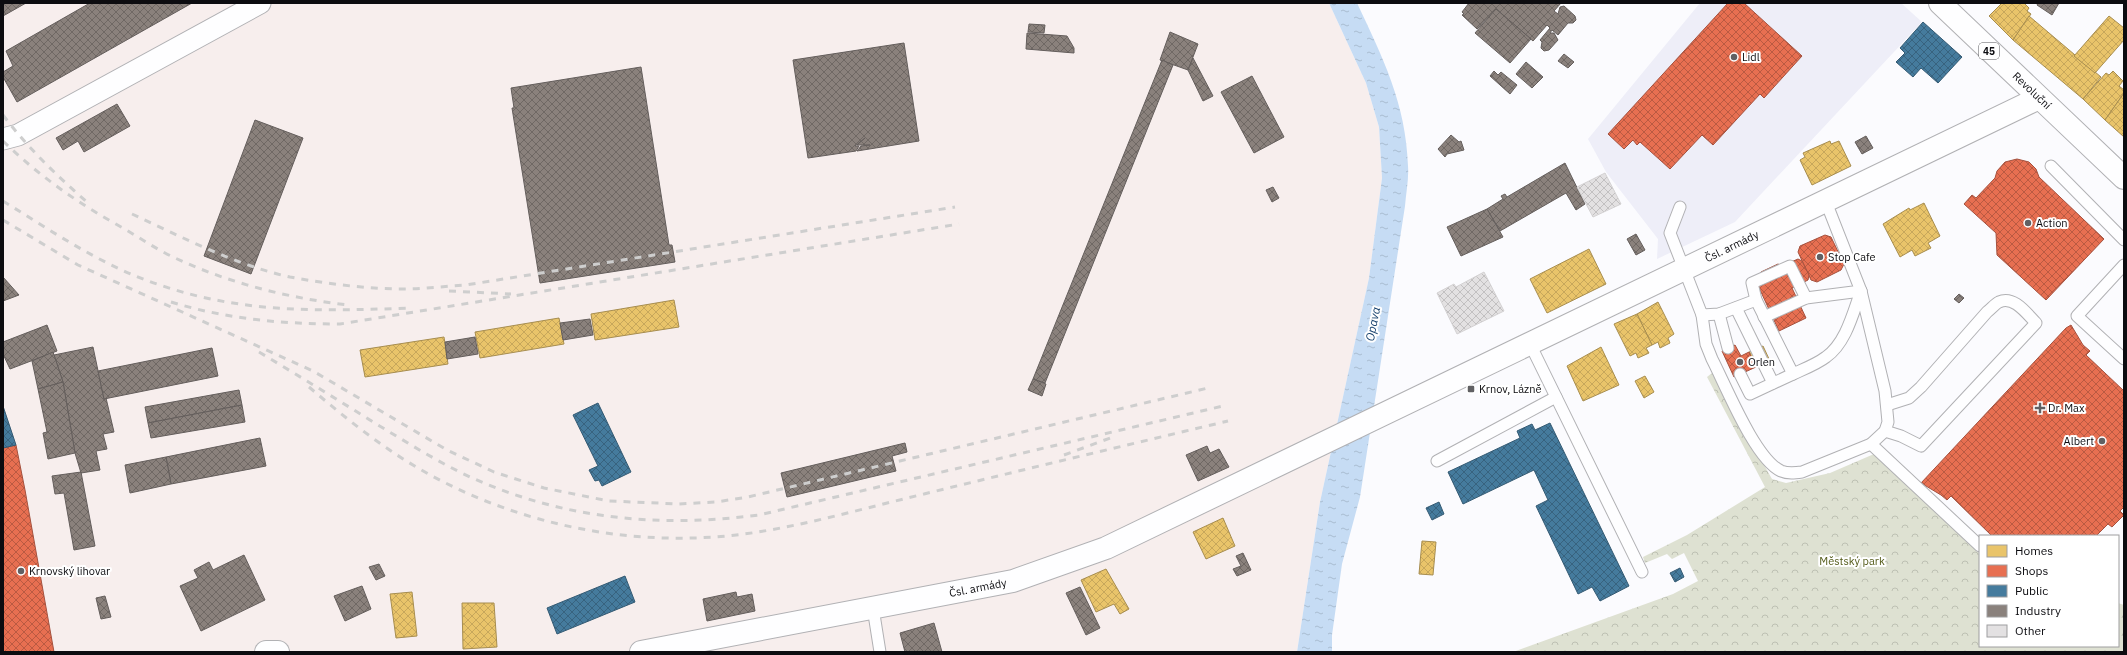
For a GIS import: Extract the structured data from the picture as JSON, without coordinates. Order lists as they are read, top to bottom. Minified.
{"streets":{"main road":["45","Revoluční","Čsl. armády"]},"crossings":[["Revoluční","Čsl. armády"]],"water":["Opava"],"parks":["Městský park"],"places":{"other":["Lidl","Action","Stop Cafe","Orlen","Albert","Krnovský lihovar"],"transit":["Krnov, Lázně"],"health":["Dr. Max"]},"legend":["Homes","Shops","Public","Industry","Other"]}
